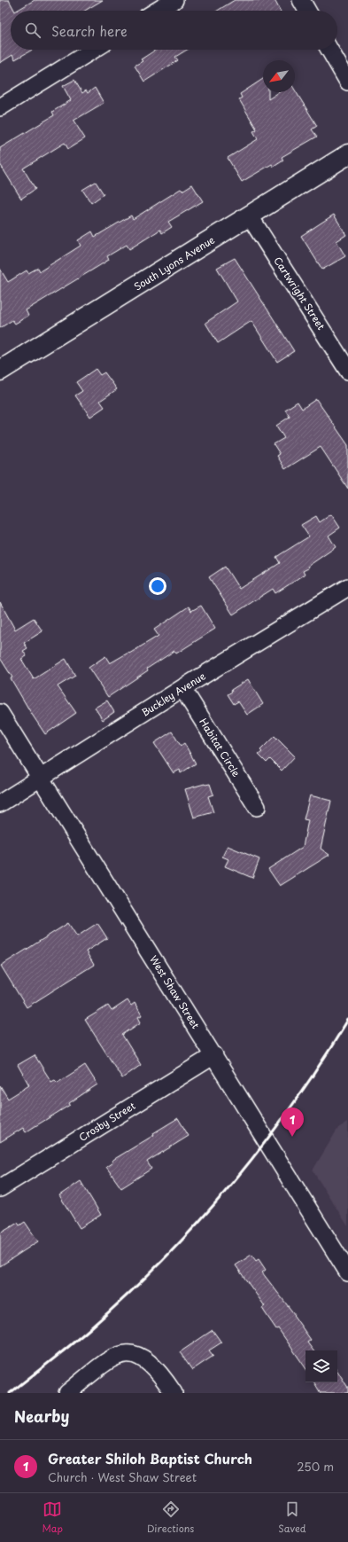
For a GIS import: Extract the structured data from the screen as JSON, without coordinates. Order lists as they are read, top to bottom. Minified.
{"streets":{"street":["South Lyons Avenue","Cartwright Street","Buckley Avenue","Habitat Circle","West Shaw Street","Crosby Street"]},"crossings":[["South Lyons Avenue","Cartwright Street"],["Buckley Avenue","Habitat Circle"],["Buckley Avenue","West Shaw Street"],["West Shaw Street","Crosby Street"]],"north":"bottom left","page":{"search":"Search here","pins":"1","heading":"Nearby","list":[{"mark":"1","name":"Greater Shiloh Baptist Church","note":"Church · West Shaw Street","value":"250 m"}],"nav":["Map","Directions","Saved"]}}
